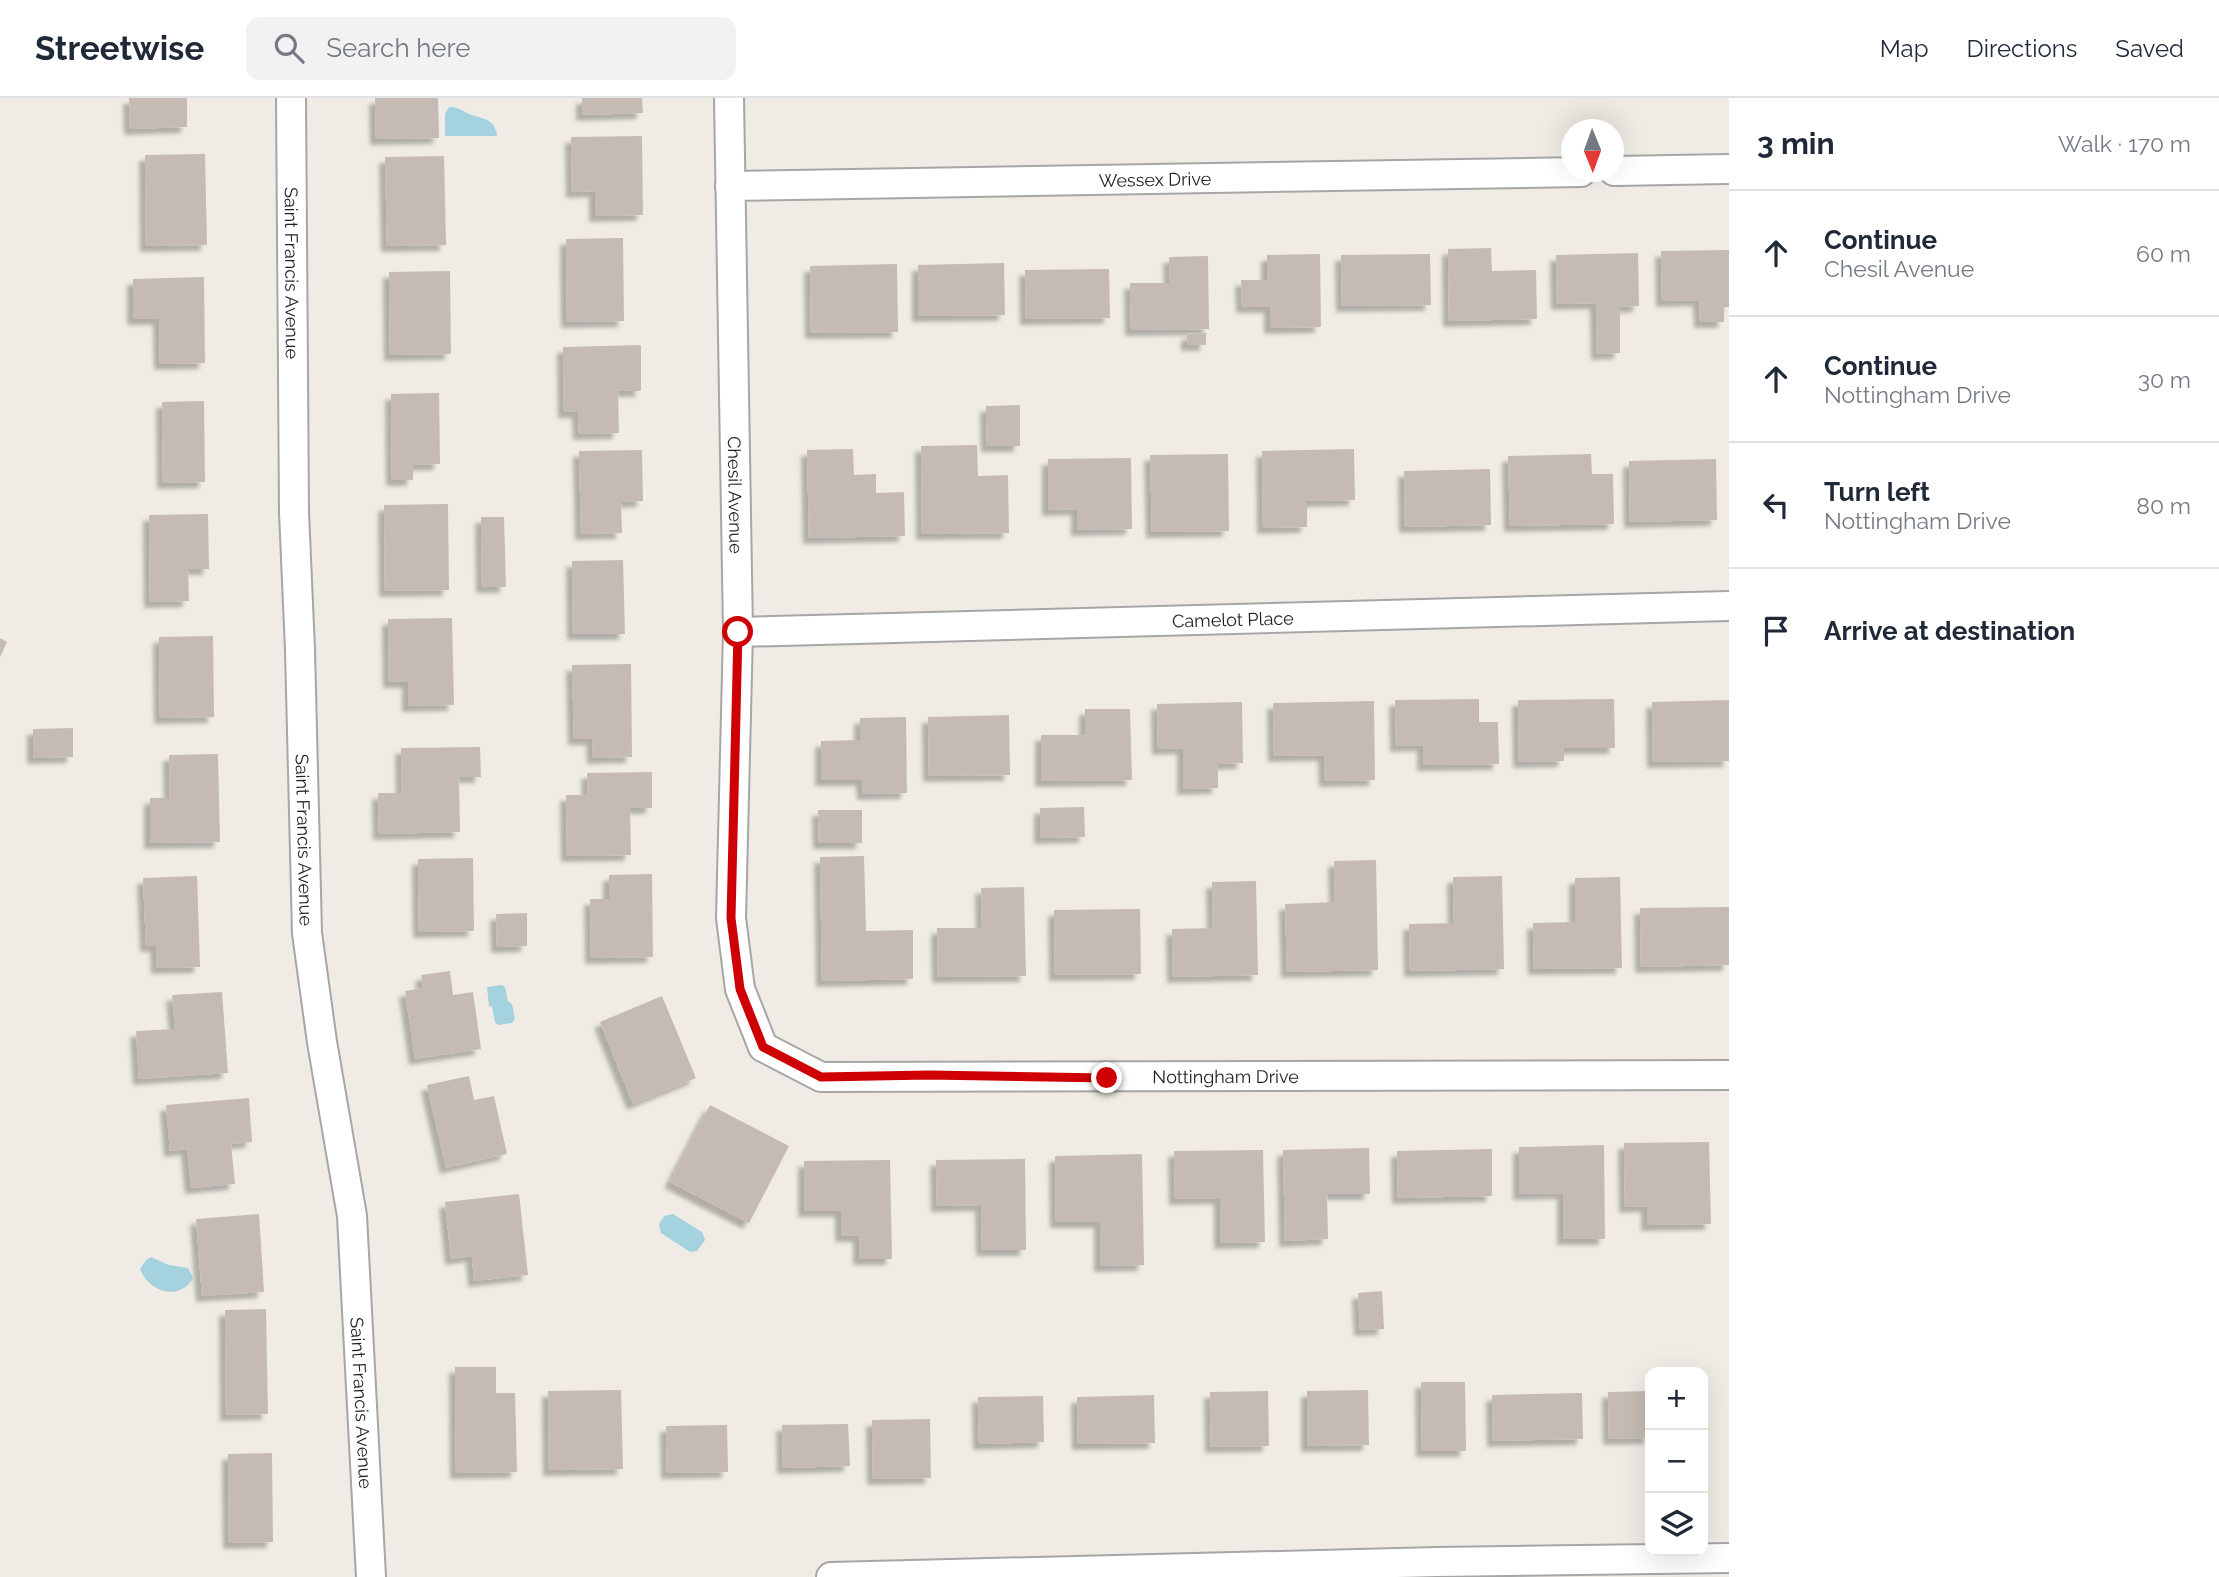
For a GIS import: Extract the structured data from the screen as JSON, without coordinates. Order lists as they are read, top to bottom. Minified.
{"streets":{"street":["Wessex Drive","Saint Francis Avenue","Chesil Avenue","Camelot Place","Nottingham Drive"]},"crossings":[["Wessex Drive","Chesil Avenue"],["Chesil Avenue","Camelot Place"],["Chesil Avenue","Nottingham Drive"]],"north":"bottom","page":{"header":"Streetwise","search":"Search here","nav":["Map","Directions","Saved"],"heading":["3 min","Walk · 170 m"],"list":[["Continue","Chesil Avenue","60 m"],["Continue","Nottingham Drive","30 m"],["Turn left","Nottingham Drive","80 m"],"Arrive at destination"],"map_buttons":["+","−"]}}
